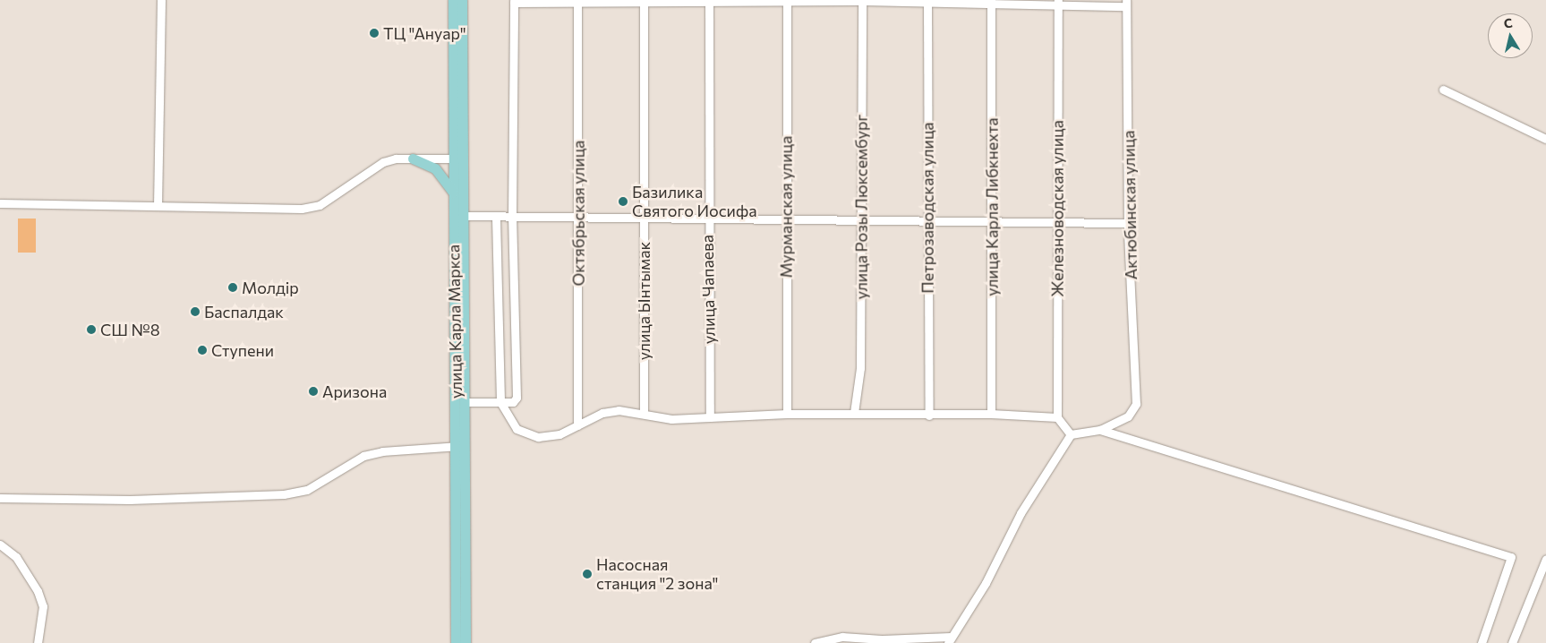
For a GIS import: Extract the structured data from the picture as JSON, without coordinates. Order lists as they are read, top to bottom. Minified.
{"streets":{"main road":["улица Карла Маркса"],"street":["Актюбинская улица","Мурманская улица","улица Розы Люксембург","улица Карла Либкнехта","Петрозаводская улица","Железноводская улица","Октябрьская улица","улица Чапаева","улица Ынтымак"]},"places":["ТЦ \"Ануар\"","Базилика Святого Иосифа","Молдiр","Баспалдак","СШ №8","Ступени","Аризона","Насосная станция \"2 зона\""],"north":"top"}
